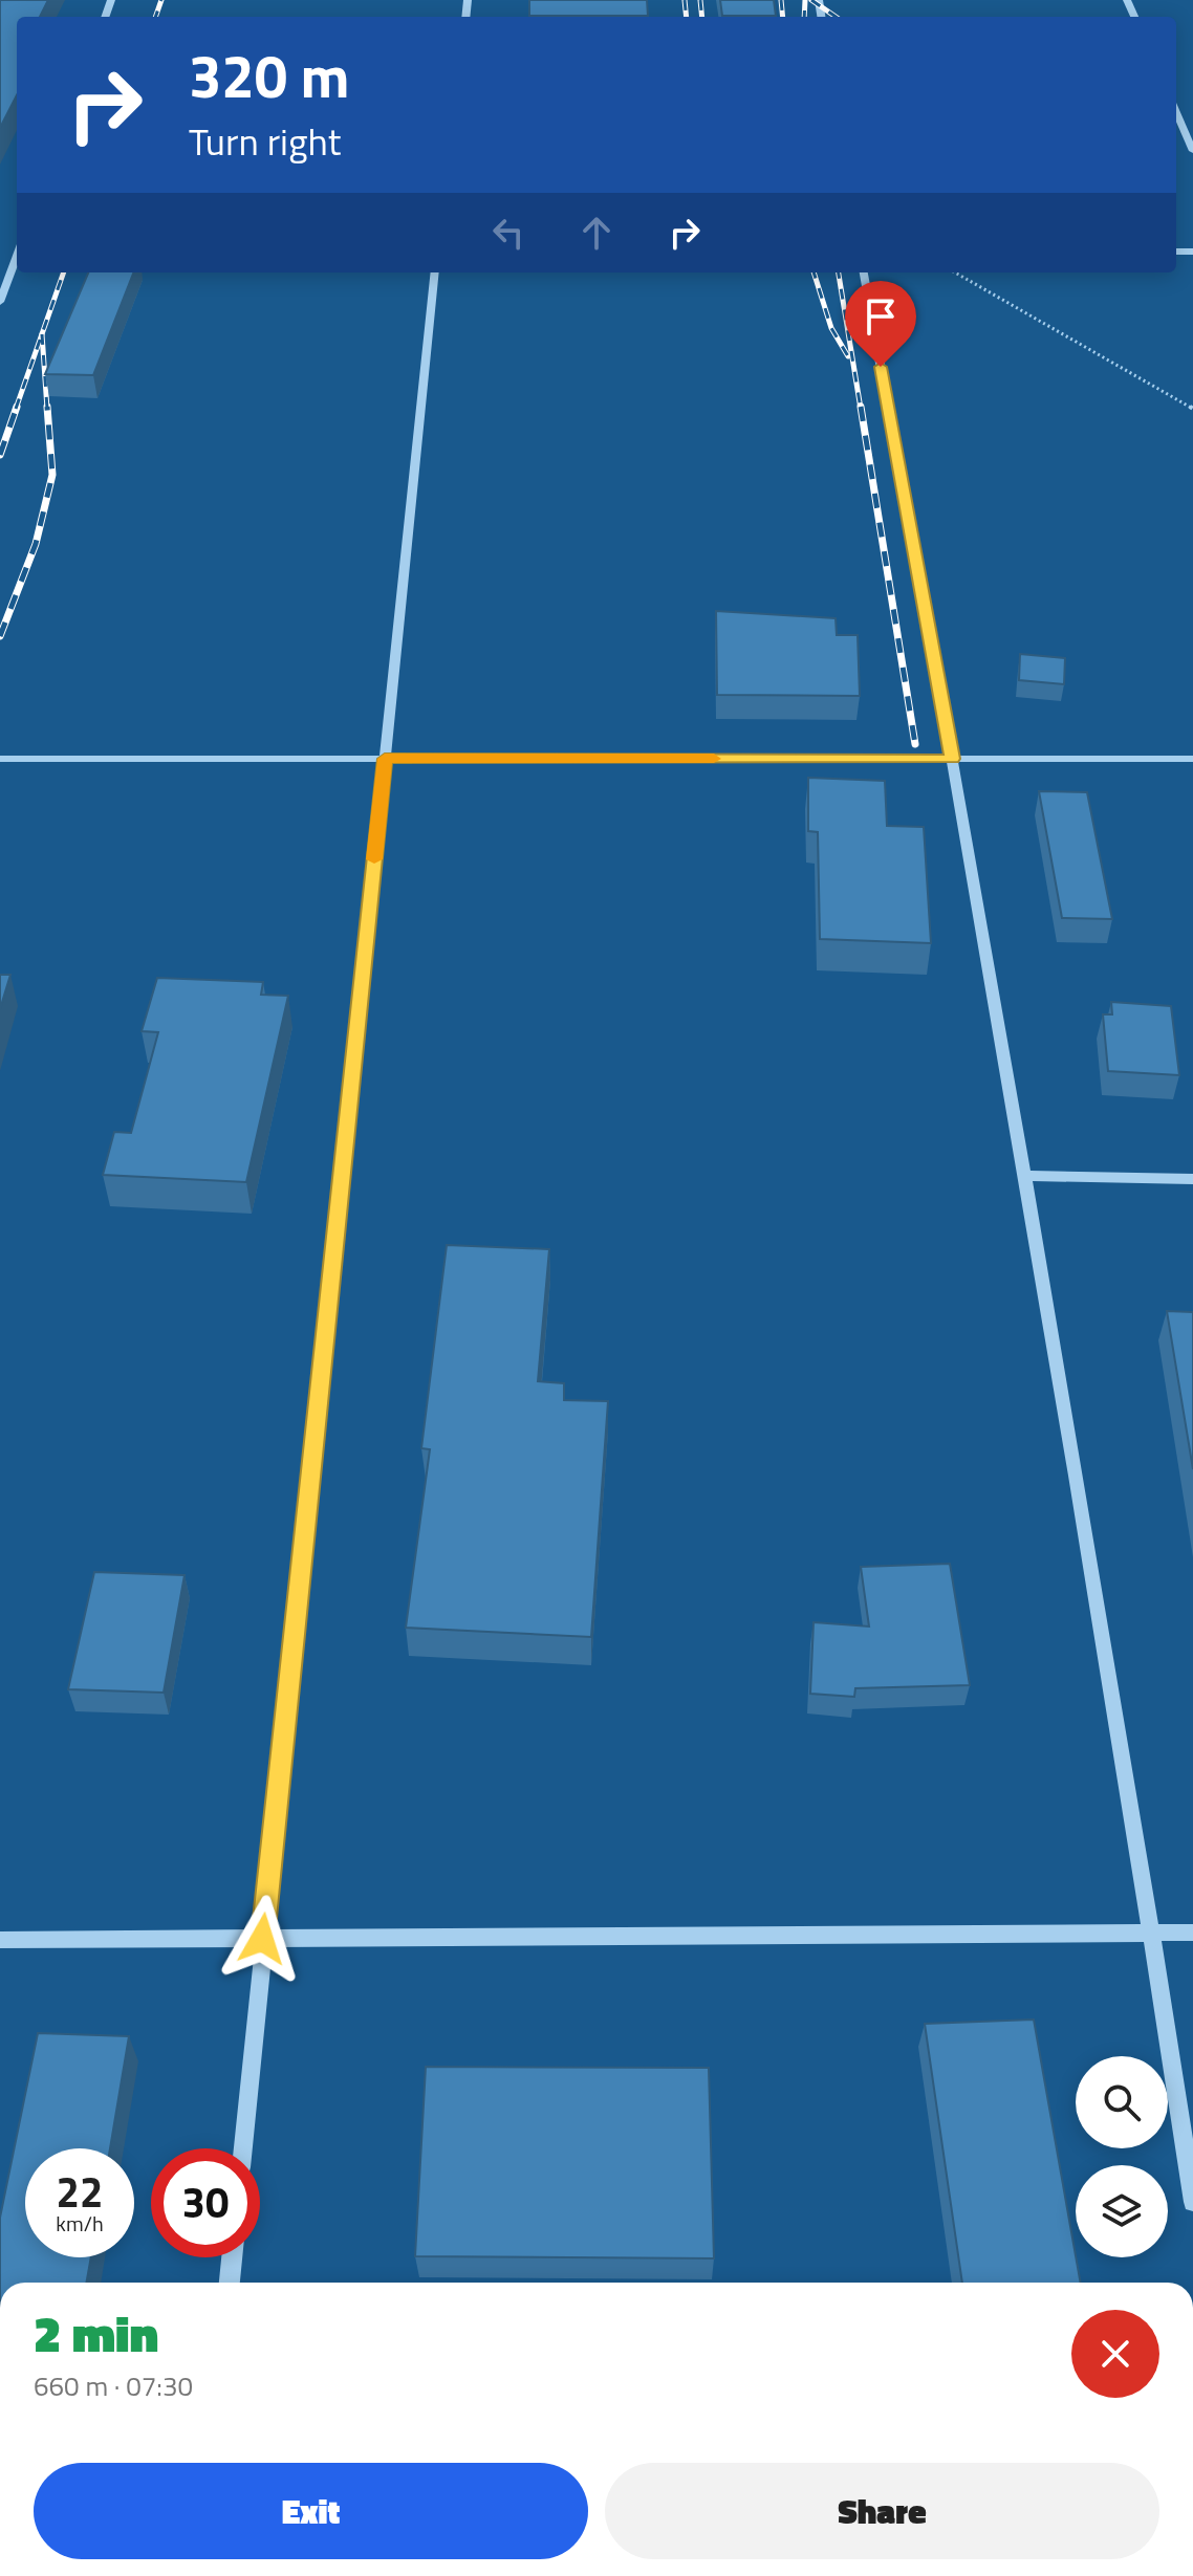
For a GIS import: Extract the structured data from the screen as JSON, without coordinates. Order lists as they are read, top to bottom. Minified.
{"page":{"turn":["320 m","Turn right"],"speed":"22 km/h","limit":"30","heading":["2 min","660 m · 07:30"],"buttons":["Exit","Share"]}}
